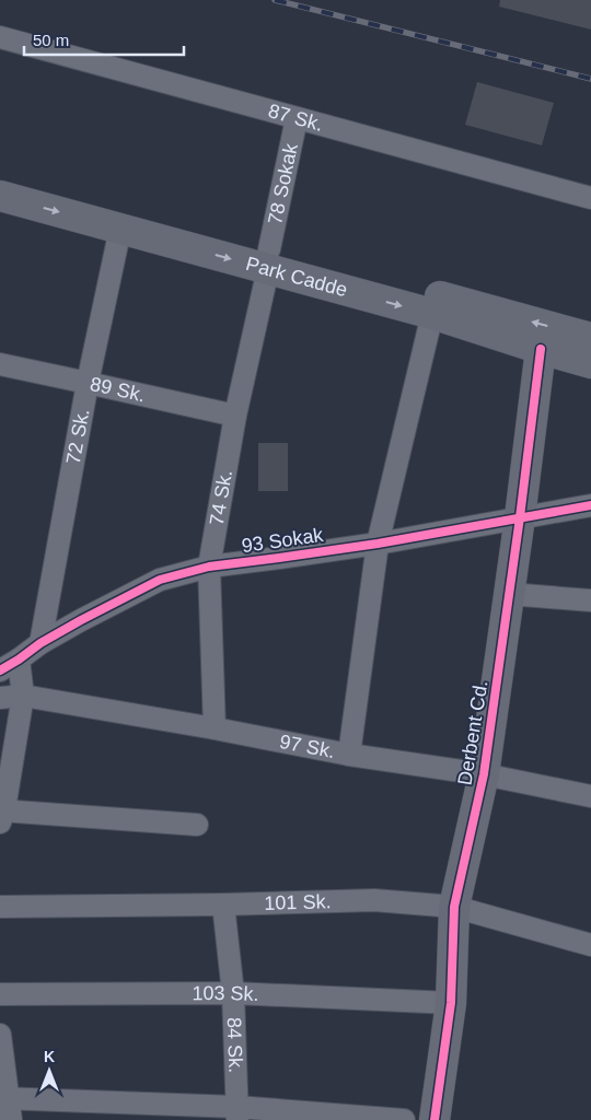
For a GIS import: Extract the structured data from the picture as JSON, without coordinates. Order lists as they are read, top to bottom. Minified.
{"streets":{"main road":["Park Cadde","Derbent Cd."],"street":["87 Sk.","78 Sokak","89 Sk.","72 Sk.","74 Sk.","93 Sokak","97 Sk.","101 Sk.","103 Sk.","84 Sk."]},"crossings":[["87 Sk.","78 Sokak"],["78 Sokak","Park Cadde"],["78 Sokak","74 Sk."],["Park Cadde","72 Sk."],["Park Cadde","74 Sk."],["Park Cadde","Derbent Cd."],["89 Sk.","72 Sk."],["89 Sk.","74 Sk."],["72 Sk.","93 Sokak"],["74 Sk.","93 Sokak"],["74 Sk.","97 Sk."],["93 Sokak","Derbent Cd."],["Derbent Cd.","97 Sk."],["Derbent Cd.","101 Sk."],["Derbent Cd.","103 Sk."],["101 Sk.","84 Sk."],["103 Sk.","84 Sk."]],"scale_bar":"50 m","north":"top"}
